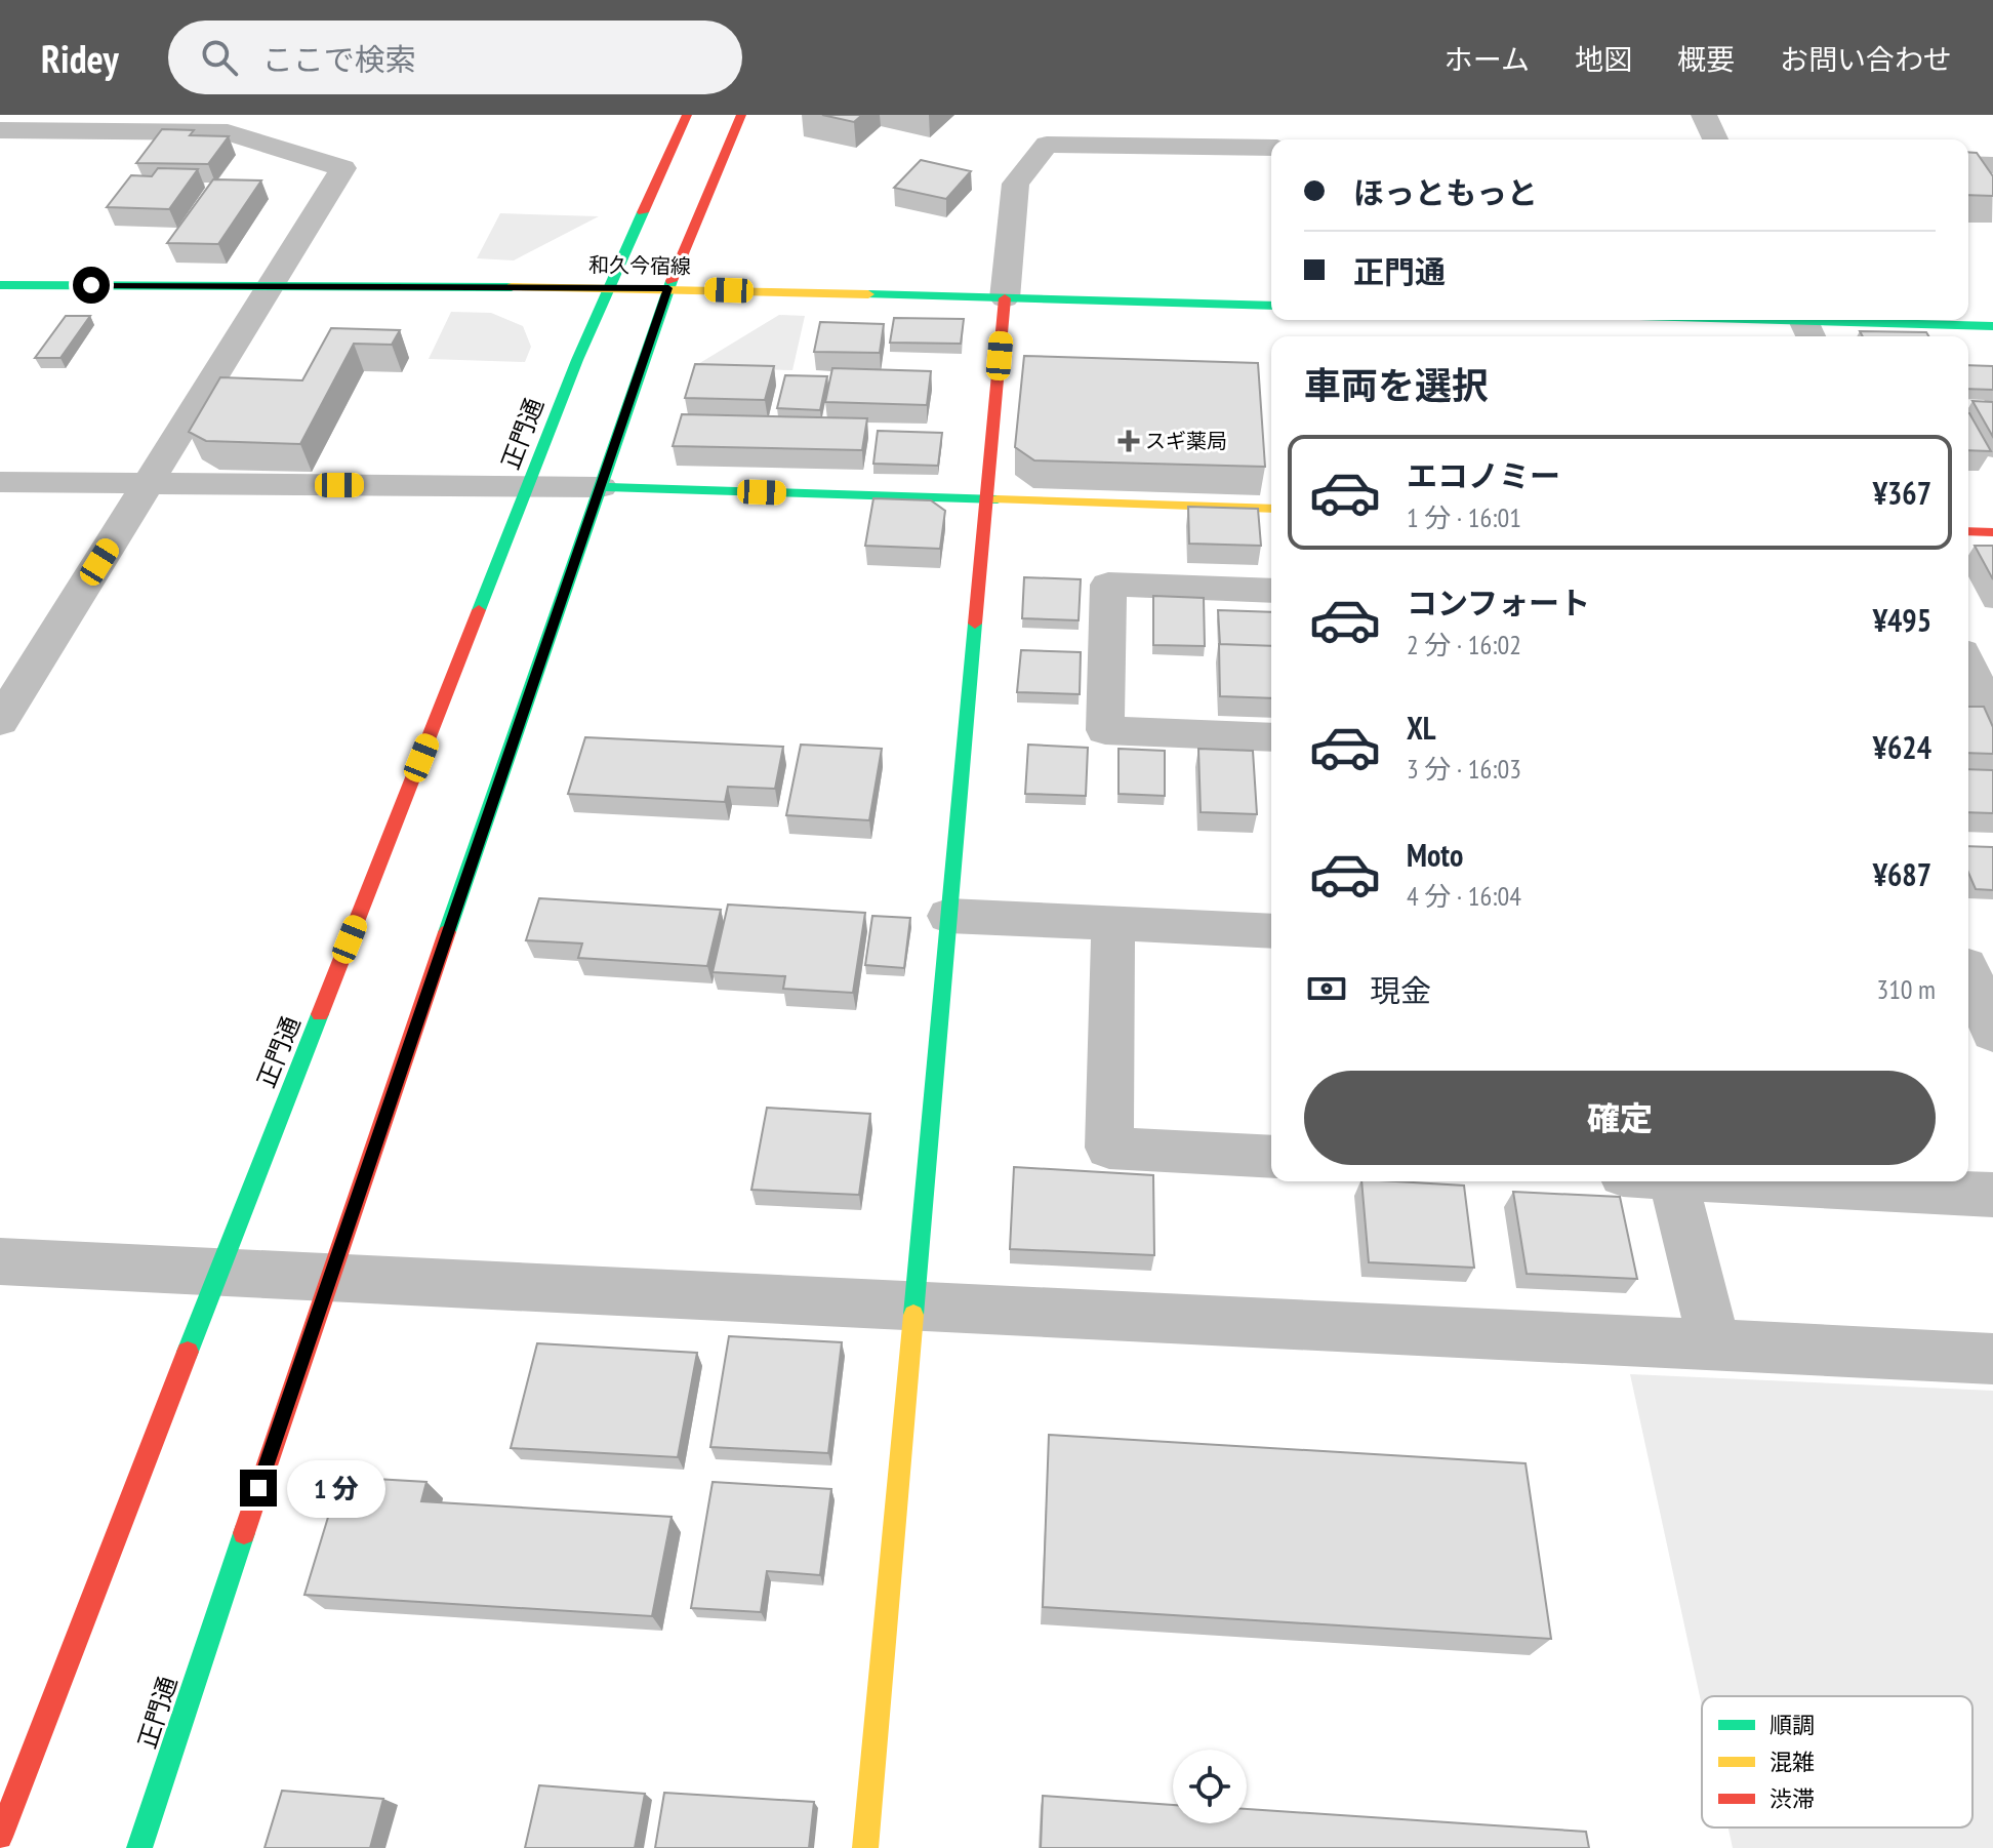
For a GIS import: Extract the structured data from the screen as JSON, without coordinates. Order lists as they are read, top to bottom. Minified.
{"streets":{"street":["和久今宿線","正門通"]},"crossings":[["和久今宿線","正門通"]],"places":{"health":["スギ薬局"]},"legend":["順調","混雑","渋滞"],"page":{"header":"Ridey","search":"ここで検索","nav":["ホーム","地図","概要","お問い合わせ"],"banner":["ほっともっと","正門通"],"heading":"車両を選択","list":[{"name":"エコノミー","note":"1 分 · 16:01","value":"¥367"},{"name":"コンフォート","note":"2 分 · 16:02","value":"¥495"},{"name":"XL","note":"3 分 · 16:03","value":"¥624"},{"name":"Moto","note":"4 分 · 16:04","value":"¥687"}],"pay":["現金","310 m"],"buttons":"確定","bubble":"1 分"}}
